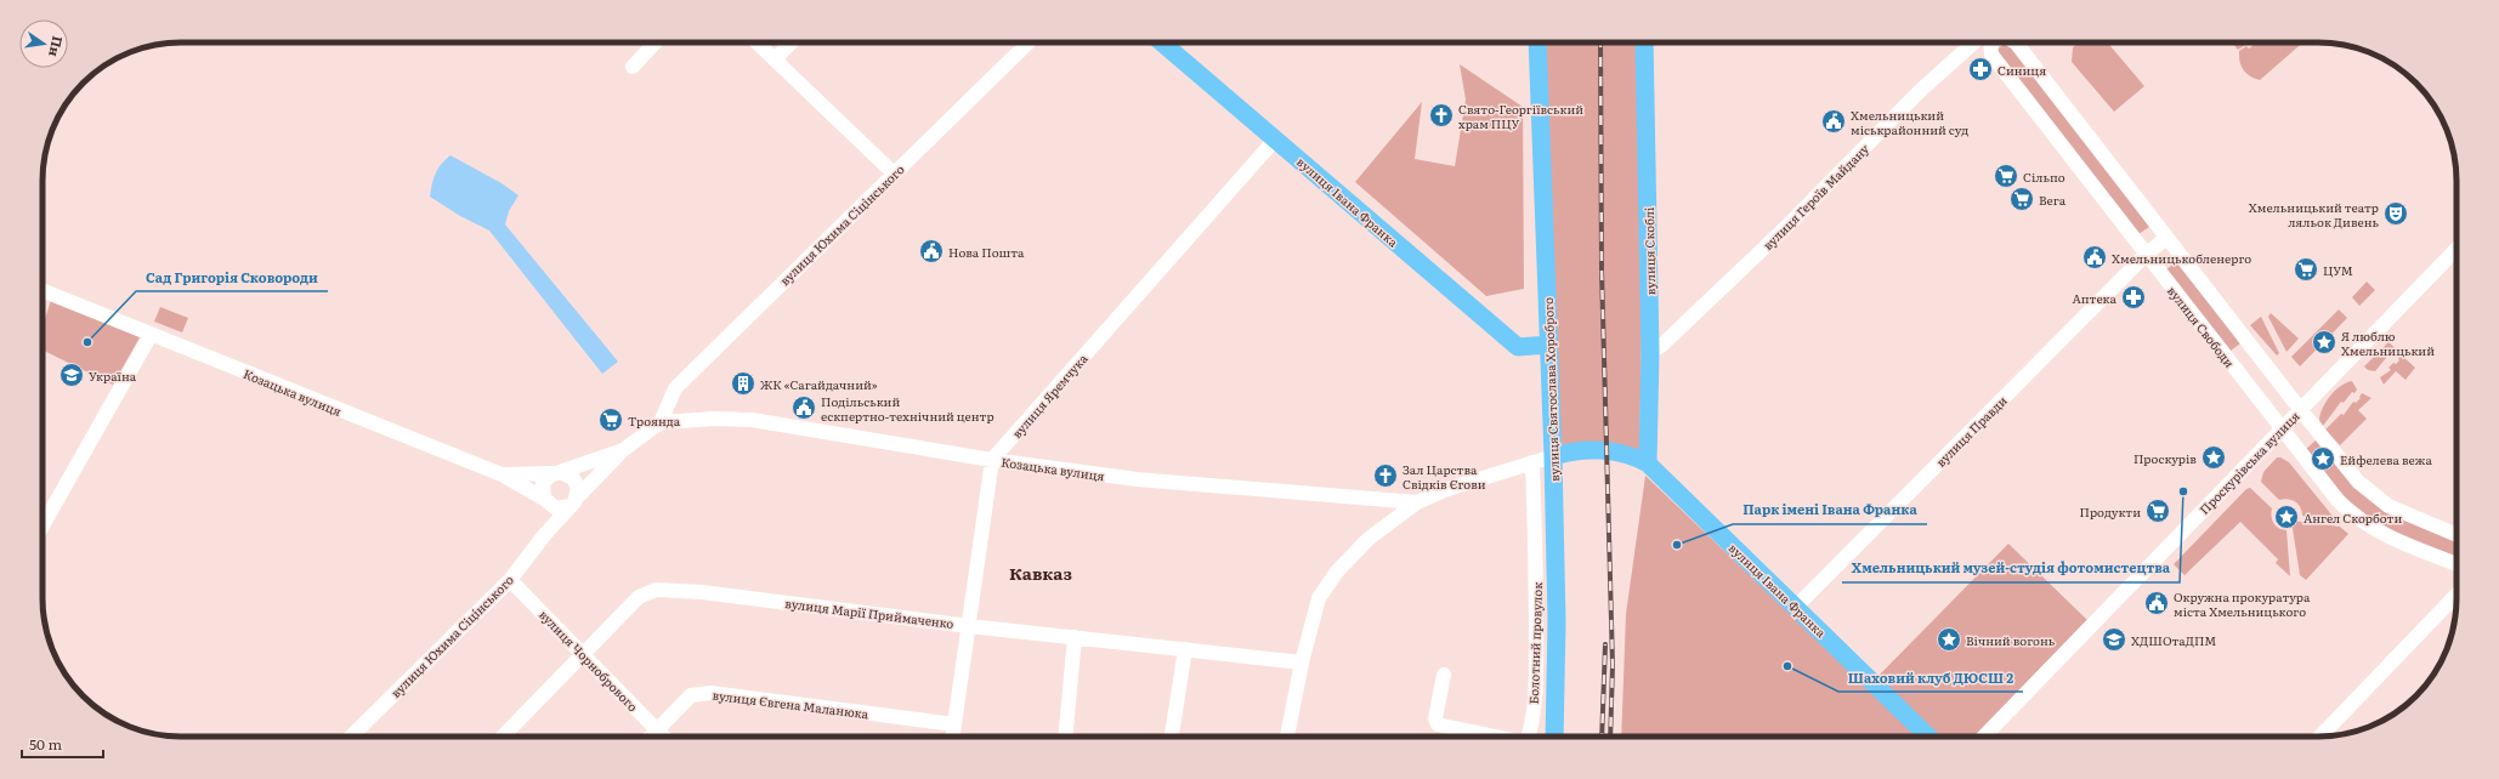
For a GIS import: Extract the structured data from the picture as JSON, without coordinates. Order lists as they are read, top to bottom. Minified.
{"streets":{"main road":["вулиця Івана Франка","вулиця Скоблі","вулиця Святослава Хороброго"],"street":["вулиця Героїв Майдану","вулиця Юхима Сіцінського","вулиця Свободи","Козацька вулиця","вулиця Яремчука","вулиця Правди","Проскурівська вулиця","вулиця Марії Приймаченко","Болотний провулок","вулиця Чорнобрового","вулиця Євгена Маланюка"]},"crossings":[["вулиця Героїв Майдану","вулиця Скоблі"],["вулиця Івана Франка","вулиця Скоблі"],["вулиця Івана Франка","вулиця Святослава Хороброго"],["вулиця Івана Франка","Козацька вулиця"],["вулиця Івана Франка","вулиця Яремчука"],["вулиця Івана Франка","вулиця Правди"],["вулиця Юхима Сіцінського","Козацька вулиця"],["вулиця Юхима Сіцінського","вулиця Чорнобрового"],["вулиця Свободи","вулиця Правди"],["вулиця Свободи","Проскурівська вулиця"],["вулиця Святослава Хороброго","Козацька вулиця"],["Козацька вулиця","вулиця Яремчука"],["Козацька вулиця","Болотний провулок"],["вулиця Марії Приймаченко","вулиця Чорнобрового"],["вулиця Чорнобрового","вулиця Євгена Маланюка"]],"districts":["Кавказ"],"places":{"pharmacy":["Синиця","Аптека"],"church":["Свято-Георгіївський храм ПЦУ","Зал Царства Свідків Єгови"],"public building":["Хмельницький міськрайонний суд","Нова Пошта","Хмельницькобленерго","Подільський ескпертно-технічний центр","Окружна прокуратура міста Хмельницького"],"supermarket":["Сільпо","Вега","ЦУМ","Троянда","Продукти"],"theatre":["Хмельницький театр ляльок Дивень"],"other":["Сад Григорія Сковороди","Хмельницький музей-студія фотомистецтва","Парк імені Івана Франка","Шаховий клуб ДЮСШ 2"],"place":["Я люблю Хмельницький","Проскурів","Ейфелева вежа","Ангел Скорботи","Вічний вогонь"],"school or university":["Україна","ХДШОтаДПМ"],"building":["ЖК «Сагайдачний»"]},"scale_bar":"50 m","north":"right"}
